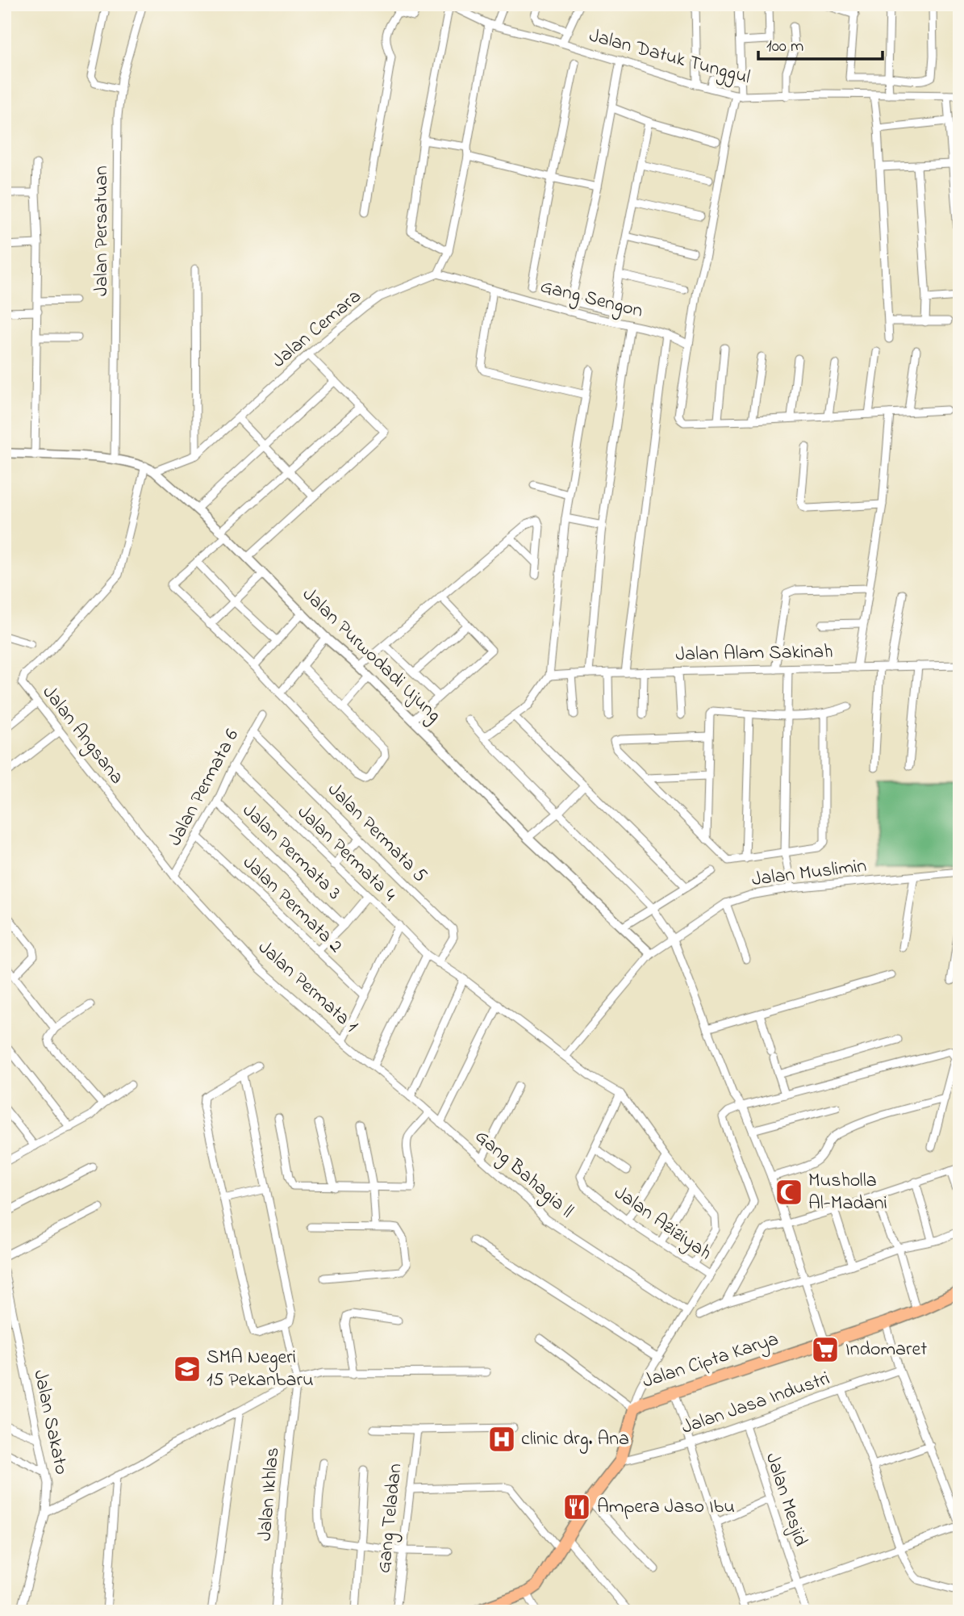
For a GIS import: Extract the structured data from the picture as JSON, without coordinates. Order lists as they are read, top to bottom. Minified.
{"streets":{"main road":["Jalan Cipta Karya"],"street":["Jalan Datuk Tunggul","Jalan Persatuan","Gang Sengon","Jalan Cemara","Jalan Alam Sakinah","Jalan Purwodadi Ujung","Jalan Angsana","Jalan Permata 6","Jalan Permata 5","Jalan Permata 3","Jalan Permata 4","Jalan Muslimin","Jalan Permata 2","Jalan Permata 1","Gang Bahagia ll","Jalan Aziziyah","Jalan Jasa Industri","Jalan Sakato","Jalan Ikhlas","Jalan Mesjid","Gang Teladan"]},"crossings":[["Jalan Persatuan","Jalan Purwodadi Ujung"],["Gang Sengon","Jalan Cemara"],["Jalan Cemara","Jalan Purwodadi Ujung"],["Jalan Purwodadi Ujung","Jalan Angsana"],["Jalan Angsana","Jalan Permata 6"],["Jalan Angsana","Jalan Permata 1"],["Jalan Permata 6","Jalan Permata 5"],["Jalan Permata 6","Jalan Permata 3"],["Jalan Permata 6","Jalan Permata 4"],["Jalan Permata 6","Jalan Permata 2"],["Jalan Permata 6","Jalan Permata 1"],["Jalan Permata 5","Jalan Permata 4"],["Jalan Permata 4","Jalan Aziziyah"],["Jalan Permata 1","Gang Bahagia ll"],["Gang Bahagia ll","Jalan Aziziyah"],["Jalan Aziziyah","Jalan Cipta Karya"],["Jalan Cipta Karya","Jalan Jasa Industri"],["Jalan Jasa Industri","Jalan Mesjid"]],"places":{"mosque":["Musholla Al-Madani"],"supermarket":["Indomaret"],"school or university":["SMA Negeri 15 Pekanbaru"],"hospital":["clinic drg. Ana"],"restaurant":["Ampera Jaso Ibu"]},"scale_bar":"100 m"}
